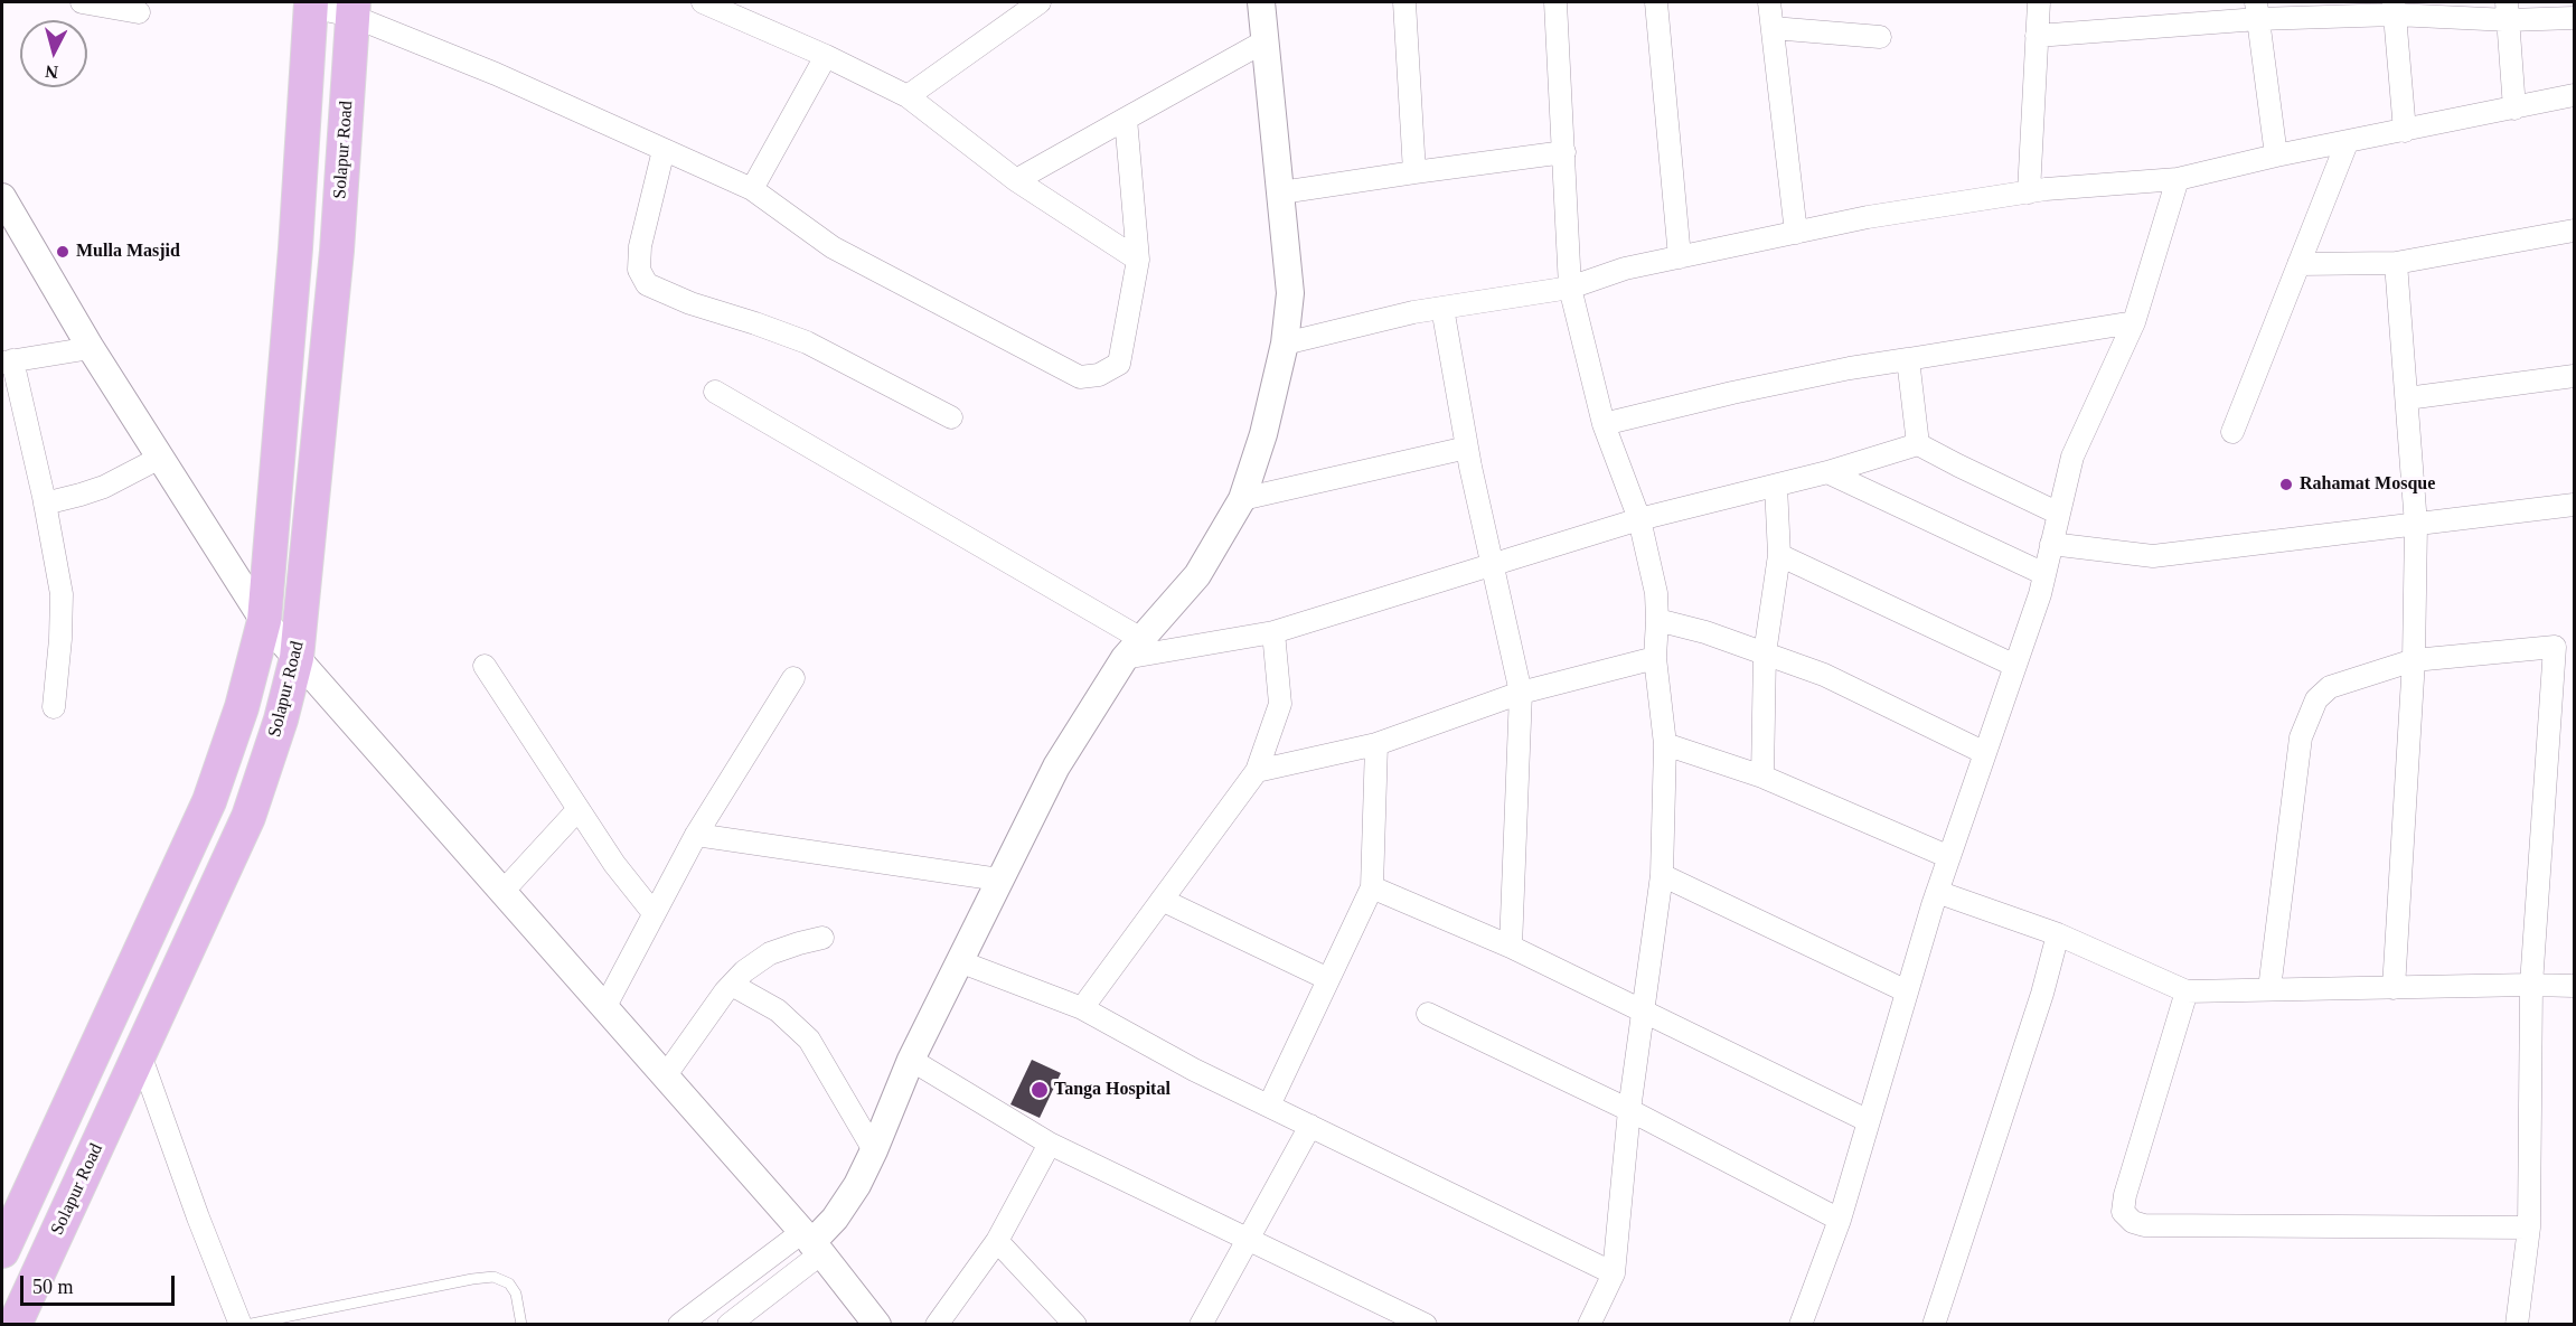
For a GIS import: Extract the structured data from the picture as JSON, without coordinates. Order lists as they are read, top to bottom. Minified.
{"streets":{"main road":["Solapur Road"]},"places":["Mulla Masjid","Rahamat Mosque","Tanga Hospital"],"scale_bar":"50 m","north":"bottom"}
